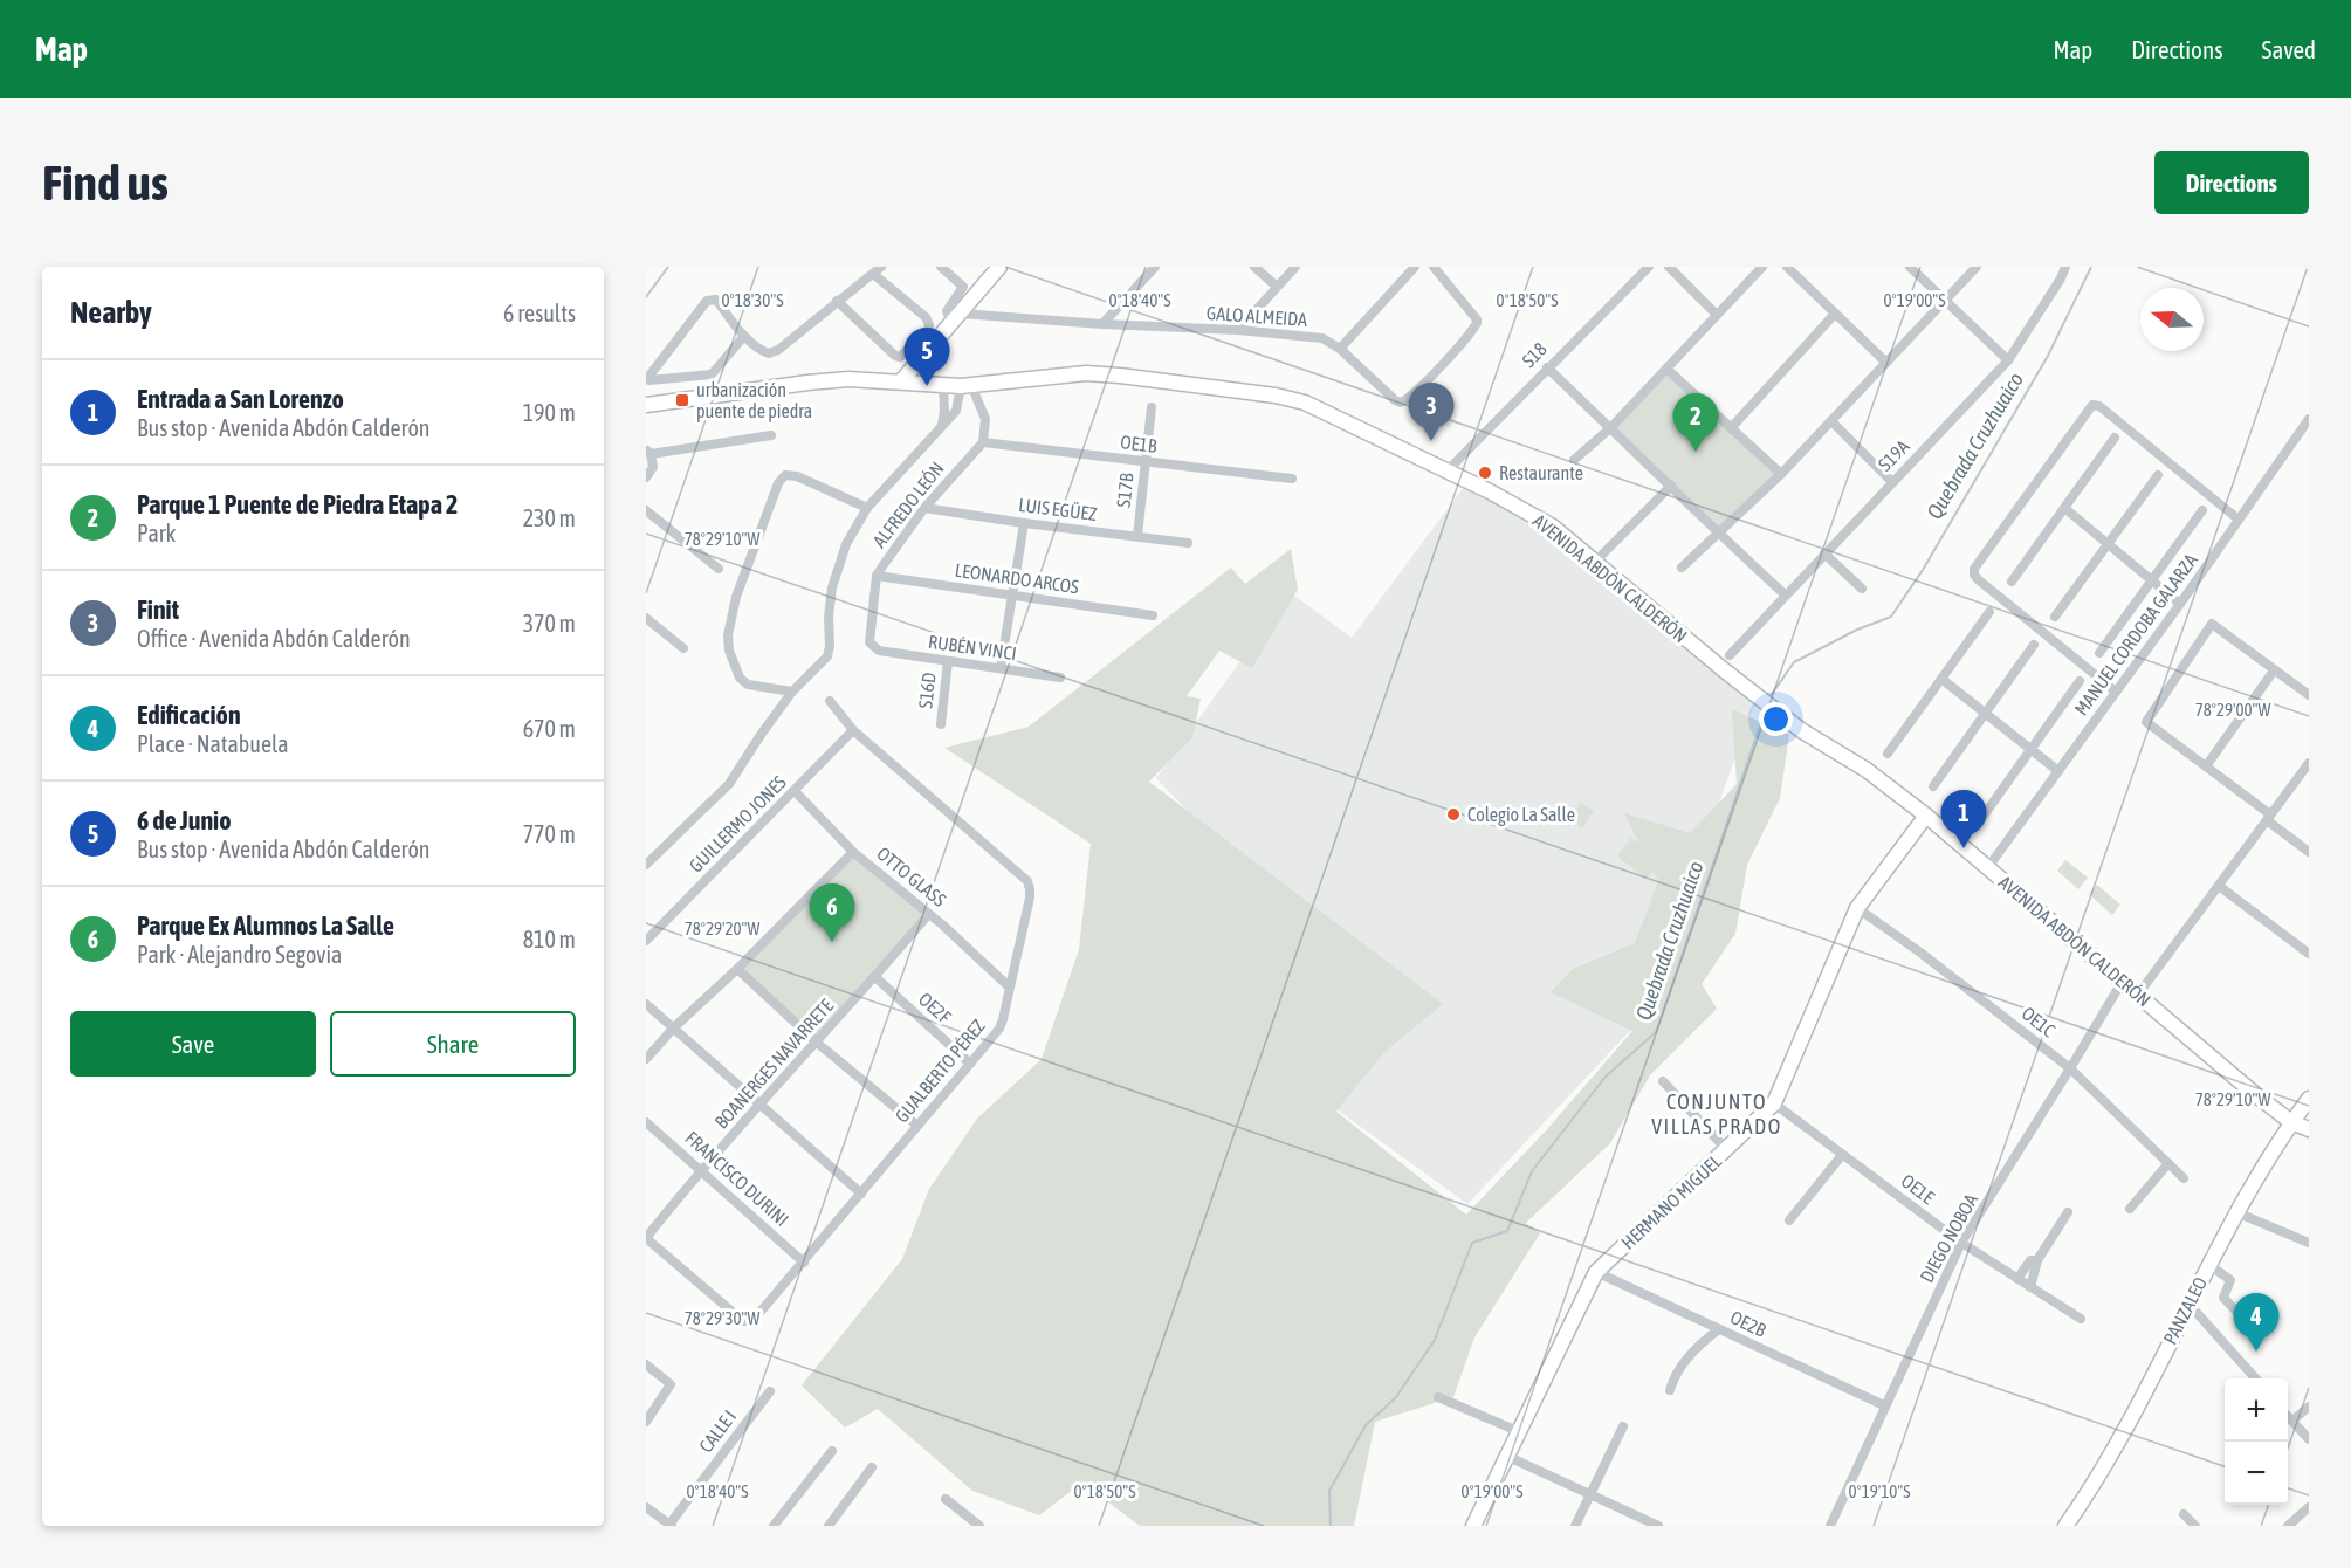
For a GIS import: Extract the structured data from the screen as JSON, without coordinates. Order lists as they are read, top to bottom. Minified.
{"streets":{"street":["GALO ALMEIDA","S18","OE1B","S19A","S17B","ALFREDO LEÓN","LUIS EGÜEZ","LEONARDO ARCOS","AVENIDA ABDÓN CALDERÓN","MANUEL CORDOBA GALARZA","RUBÉN VINCI","S16D","GUILLERMO JONES","OTTO GLASS","OE2F","OE1C","BOANERGES NAVARRETE","GUALBERTO PÉREZ","FRANCISCO DURINI","OE1E","HERMANO MIGUEL","DIEGO NOBOA","PANZALEO","OE2B","CALLE I"]},"crossings":[["S18","AVENIDA ABDÓN CALDERÓN"],["OE1B","S17B"],["OE1B","ALFREDO LEÓN"],["S17B","LUIS EGÜEZ"],["ALFREDO LEÓN","LUIS EGÜEZ"],["ALFREDO LEÓN","LEONARDO ARCOS"],["ALFREDO LEÓN","RUBÉN VINCI"],["AVENIDA ABDÓN CALDERÓN","MANUEL CORDOBA GALARZA"],["AVENIDA ABDÓN CALDERÓN","HERMANO MIGUEL"],["AVENIDA ABDÓN CALDERÓN","DIEGO NOBOA"],["AVENIDA ABDÓN CALDERÓN","PANZALEO"],["RUBÉN VINCI","S16D"],["GUILLERMO JONES","OTTO GLASS"],["GUILLERMO JONES","GUALBERTO PÉREZ"],["OTTO GLASS","BOANERGES NAVARRETE"],["OTTO GLASS","GUALBERTO PÉREZ"],["OE2F","BOANERGES NAVARRETE"],["OE2F","GUALBERTO PÉREZ"],["OE1C","HERMANO MIGUEL"],["OE1C","DIEGO NOBOA"],["BOANERGES NAVARRETE","GUALBERTO PÉREZ"],["BOANERGES NAVARRETE","FRANCISCO DURINI"],["GUALBERTO PÉREZ","FRANCISCO DURINI"],["OE1E","HERMANO MIGUEL"],["OE1E","DIEGO NOBOA"],["HERMANO MIGUEL","OE2B"],["DIEGO NOBOA","OE2B"]],"districts":["CONJUNTO VILLAS PRADO"],"water":["Quebrada Cruzhuaico"],"places":{"transit":["urbanización puente de piedra"],"other":["Restaurante","Colegio La Salle"]},"north":"left","page":{"header":"Map","nav":["Map","Directions","Saved"],"buttons":["Directions",["Save","Share"]],"title":"Find us","heading":["Nearby","6 results"],"pins":["5","3","2","1","6","4"],"list":[{"mark":"1","name":"Entrada a San Lorenzo","note":"Bus stop · Avenida Abdón Calderón","value":"190 m"},{"mark":"2","name":"Parque 1 Puente de Piedra Etapa 2","note":"Park","value":"230 m"},{"mark":"3","name":"Finit","note":"Office · Avenida Abdón Calderón","value":"370 m"},{"mark":"4","name":"Edificación","note":"Place · Natabuela","value":"670 m"},{"mark":"5","name":"6 de Junio","note":"Bus stop · Avenida Abdón Calderón","value":"770 m"},{"mark":"6","name":"Parque Ex Alumnos La Salle","note":"Park · Alejandro Segovia","value":"810 m"}],"map_buttons":["+","−"]},"coordinates":["0°18'30\"S","0°18'40\"S","0°18'50\"S","0°19'00\"S","78°29'10\"W","78°29'00\"W","78°29'20\"W","78°29'30\"W","0°19'10\"S"]}
